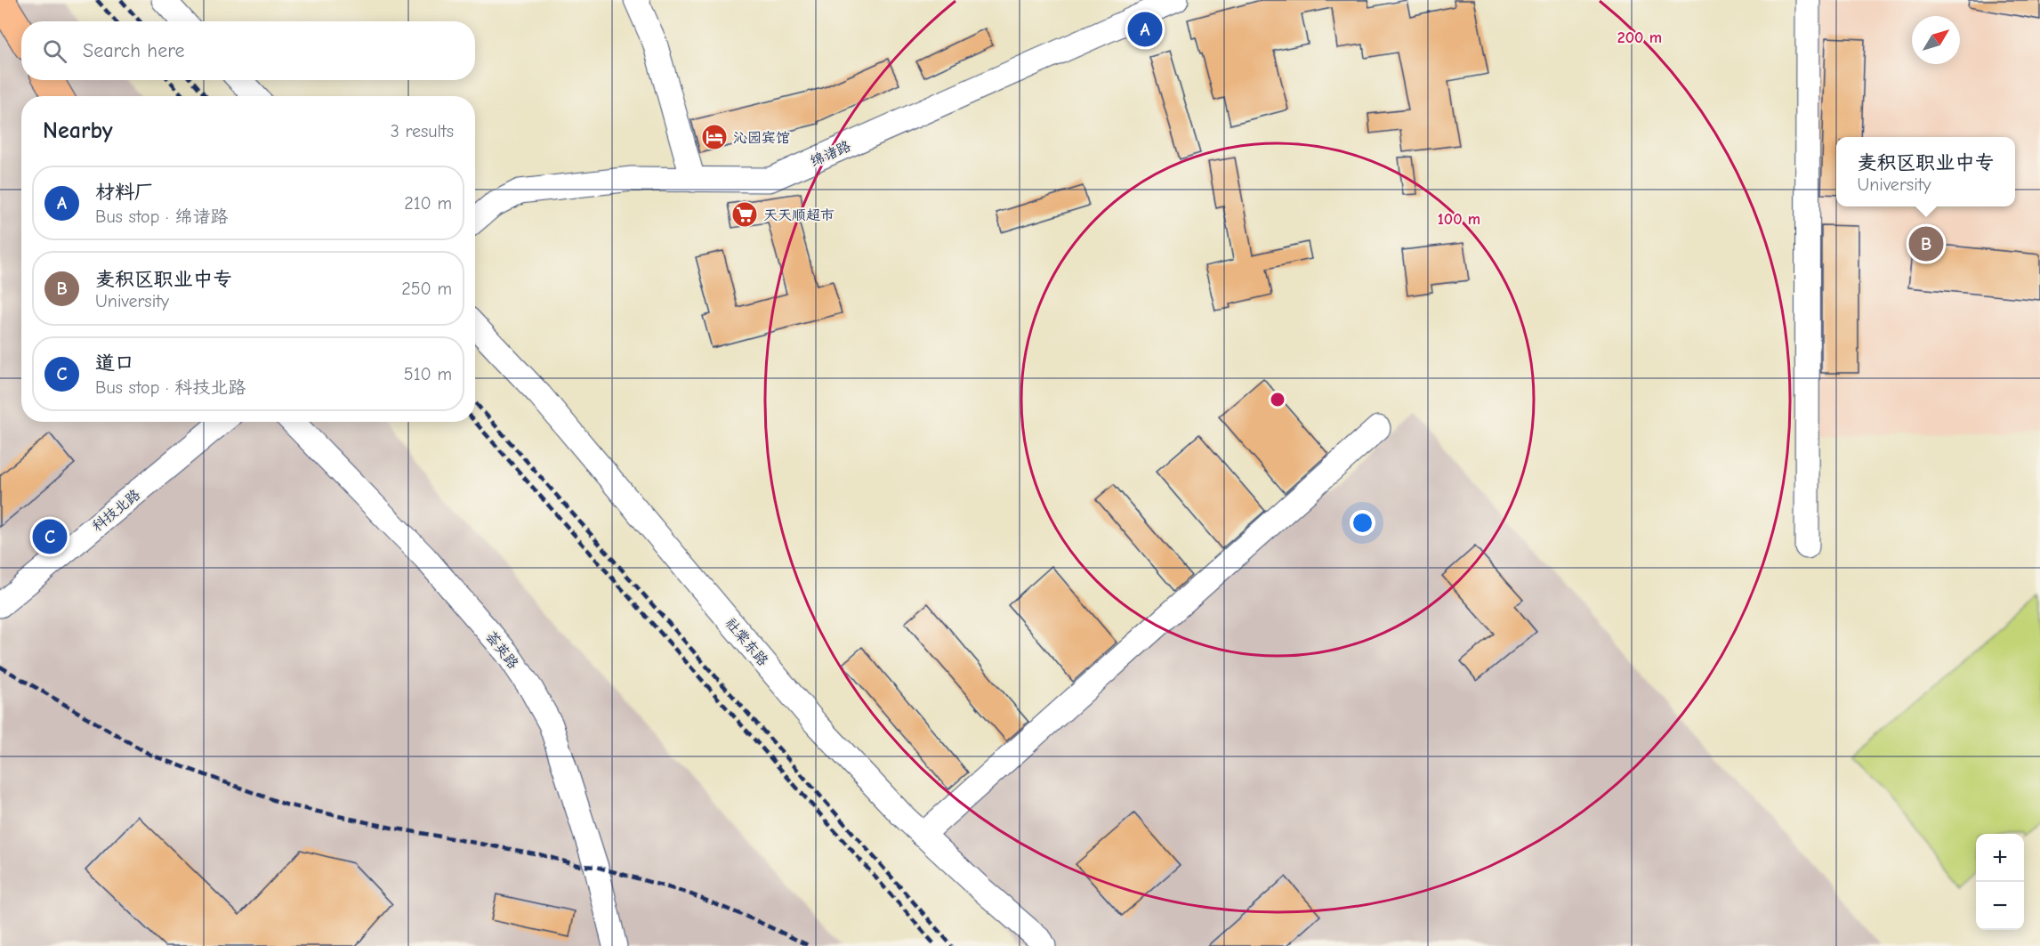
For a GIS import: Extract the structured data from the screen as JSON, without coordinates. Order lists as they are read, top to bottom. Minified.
{"streets":{"street":["绵诸路","科技北路","社棠东路","荟英路"]},"places":{"hotel":["沁园宾馆"],"supermarket":["天天顺超市"]},"north":"top right","page":{"pins":["A","B","C"],"search":"Search here","heading":["Nearby","3 results"],"popup":["麦积区职业中专","University"],"list":[{"mark":"A","name":"材料厂","note":"Bus stop · 绵诸路","value":"210 m"},{"mark":"B","name":"麦积区职业中专","note":"University","value":"250 m"},{"mark":"C","name":"道口","note":"Bus stop · 科技北路","value":"510 m"}],"map_buttons":["+","−"]},"rings":["200 m","100 m"]}
